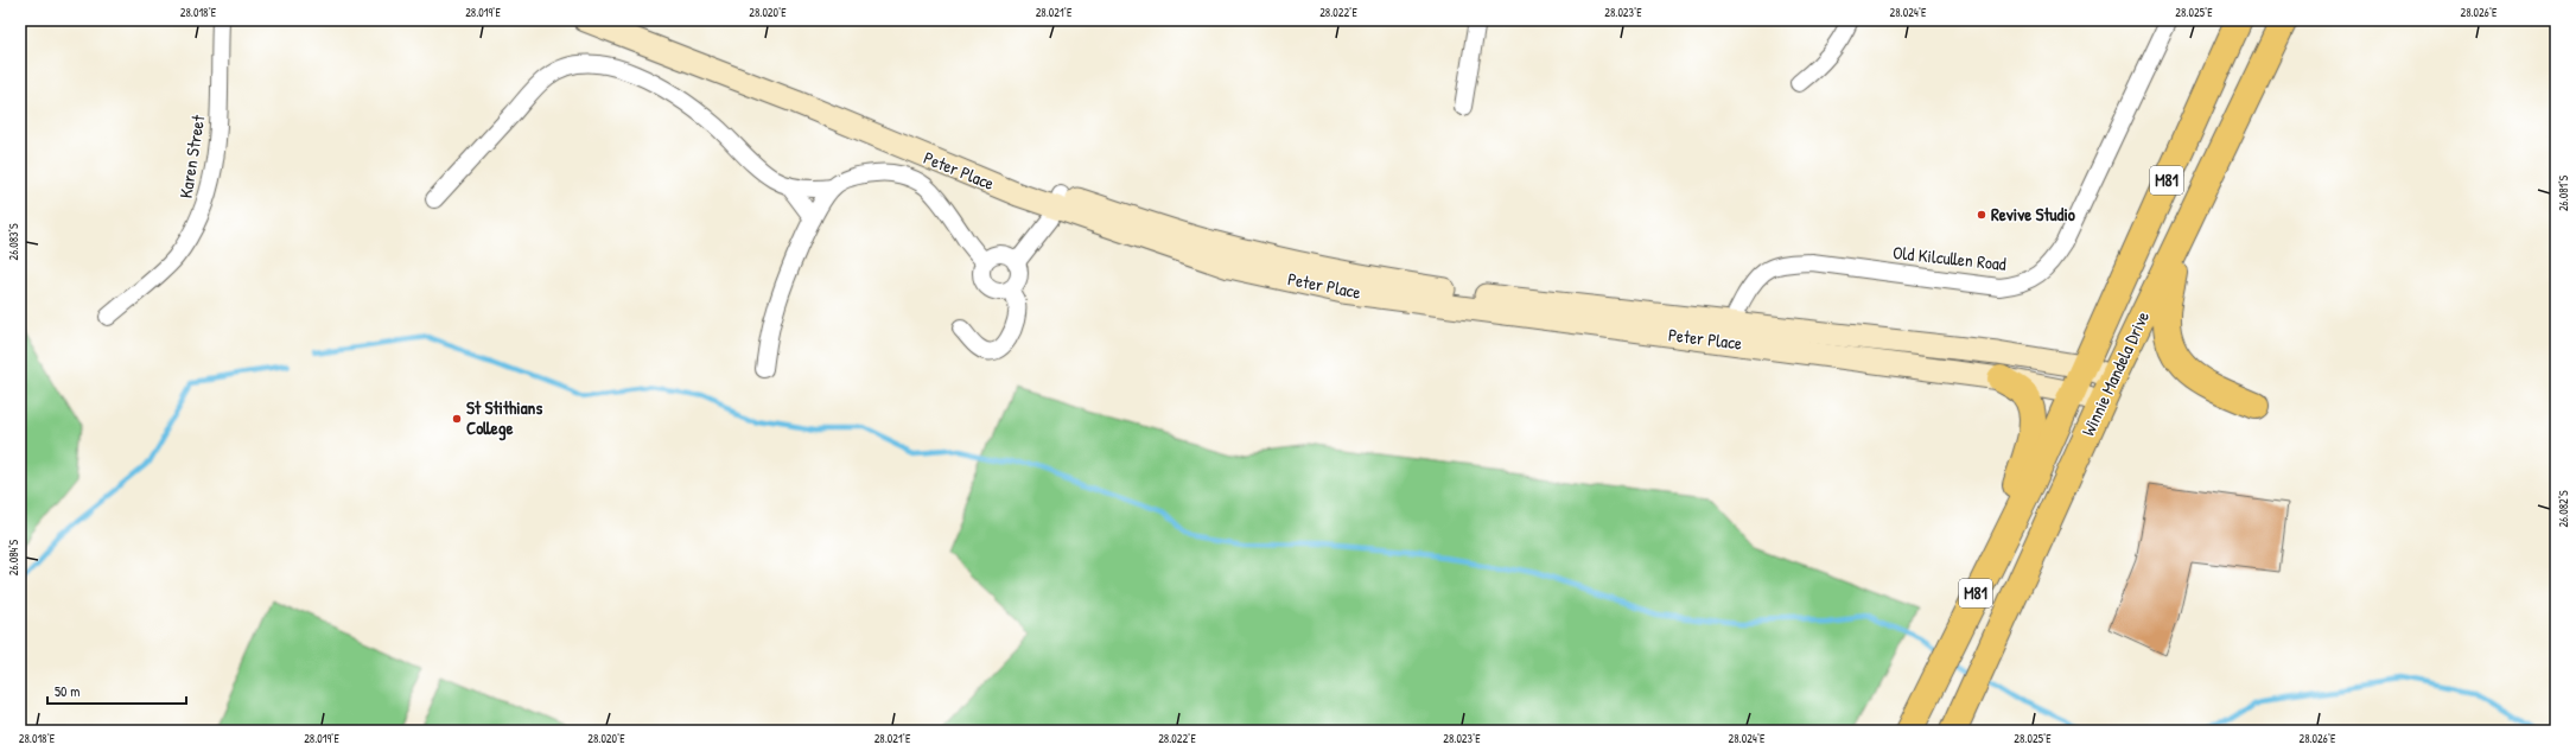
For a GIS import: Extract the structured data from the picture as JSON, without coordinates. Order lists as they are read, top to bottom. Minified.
{"streets":{"main road":["Peter Place","M81","Winnie Mandela Drive"],"street":["Karen Street","Old Kilcullen Road"]},"crossings":[["Peter Place","Old Kilcullen Road"],["Peter Place","Winnie Mandela Drive"]],"places":["Revive Studio","St Stithians College"],"scale_bar":"50 m","coordinates":["28.018°E","28.019°E","28.020°E","28.021°E","28.022°E","28.023°E","28.024°E","28.025°E","28.026°E","26.081°S","26.083°S","26.082°S","26.084°S"]}
